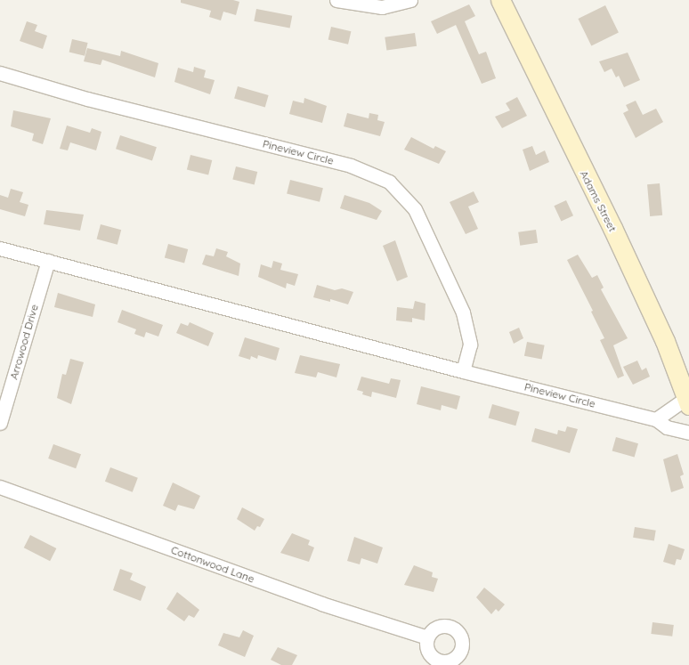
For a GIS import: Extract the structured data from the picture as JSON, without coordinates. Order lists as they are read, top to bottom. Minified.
{"streets":{"street":["Pineview Circle","Adams Street","Arrowood Drive","Cottonwood Lane"]},"crossings":[["Pineview Circle","Arrowood Drive"]]}
